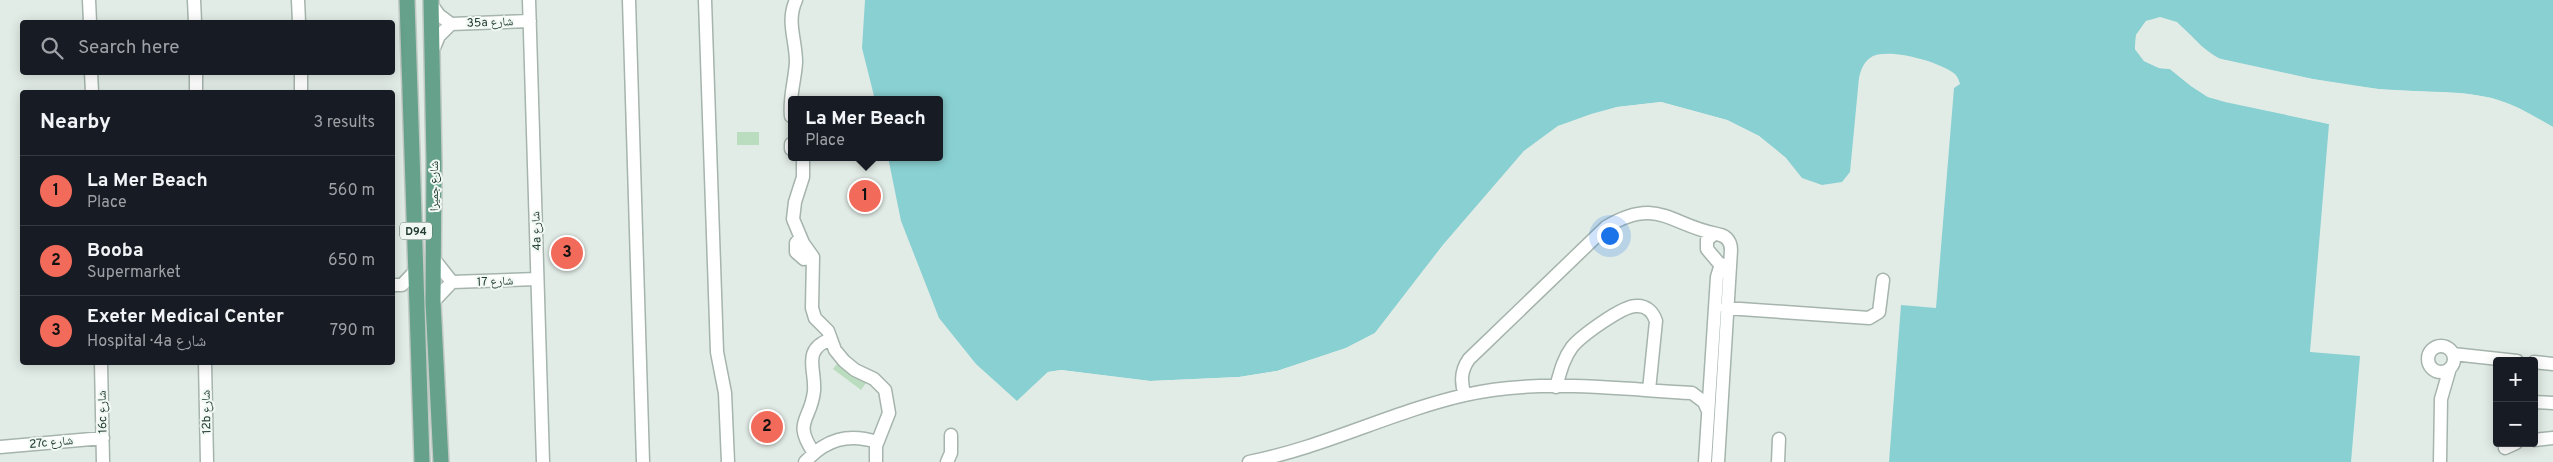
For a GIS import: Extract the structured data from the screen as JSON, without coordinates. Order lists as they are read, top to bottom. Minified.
{"streets":{"main road":["شارع جميرا","D94"],"street":["35a شارع","4a شارع","شارع 17","16c شارع","12b شارع","27c شارع"]},"crossings":[["35a شارع","4a شارع"],["4a شارع","شارع 17"],["16c شارع","27c شارع"]],"page":{"search":"Search here","heading":["Nearby","3 results"],"popup":["La Mer Beach","Place"],"list":[{"mark":"1","name":"La Mer Beach","note":"Place","value":"560 m"},{"mark":"2","name":"Booba","note":"Supermarket","value":"650 m"},{"mark":"3","name":"Exeter Medical Center","note":"Hospital · 4a شارع","value":"790 m"}],"pins":["1","3","2"],"map_buttons":["+","−"]}}
